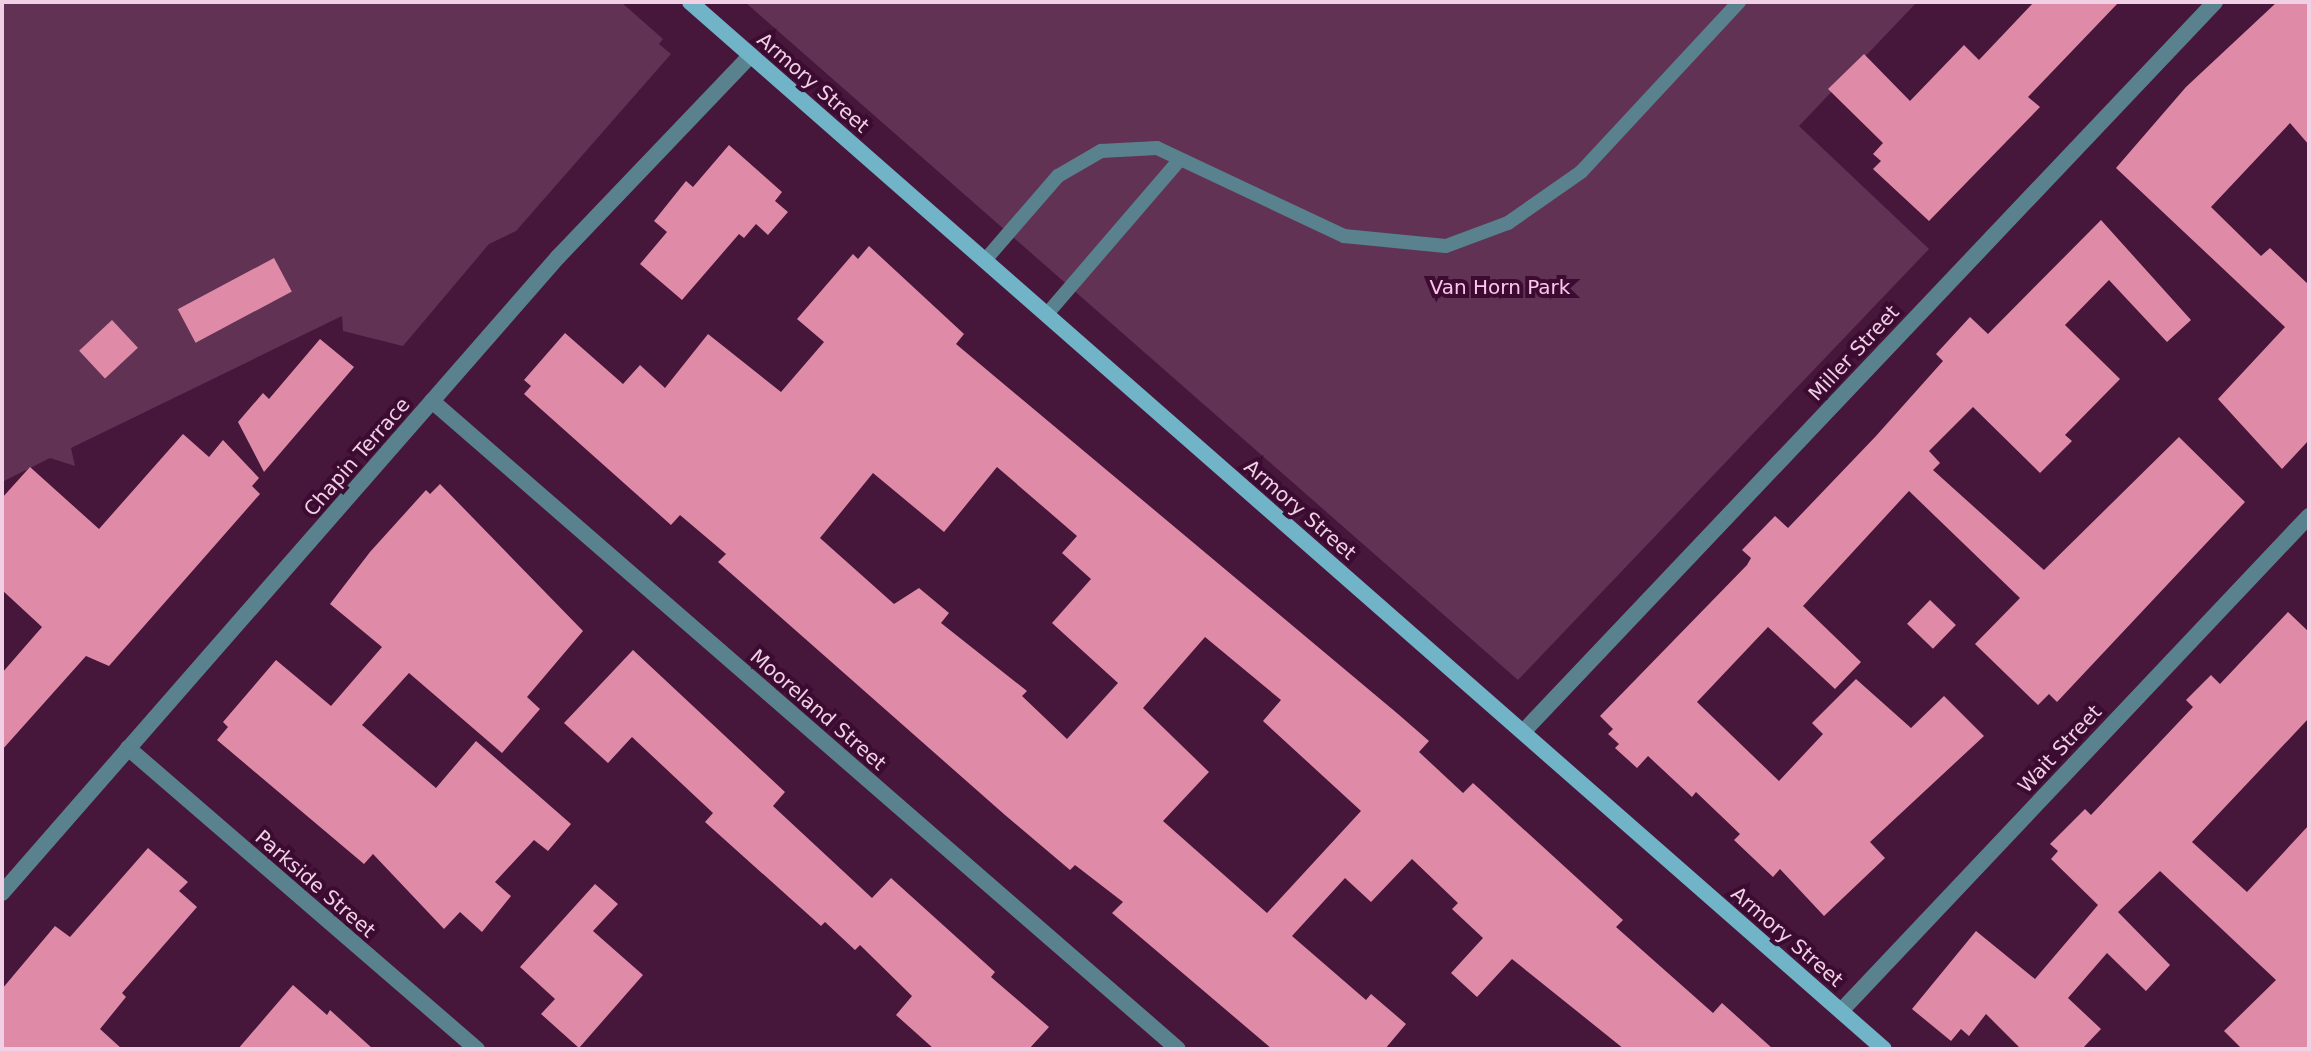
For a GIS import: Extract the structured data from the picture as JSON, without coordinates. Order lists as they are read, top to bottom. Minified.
{"streets":{"main road":["Armory Street"],"street":["Miller Street","Chapin Terrace","Mooreland Street","Wait Street","Parkside Street"]},"crossings":[["Armory Street","Miller Street"],["Armory Street","Chapin Terrace"],["Armory Street","Wait Street"],["Chapin Terrace","Mooreland Street"],["Chapin Terrace","Parkside Street"]],"parks":["Van Horn Park"]}
